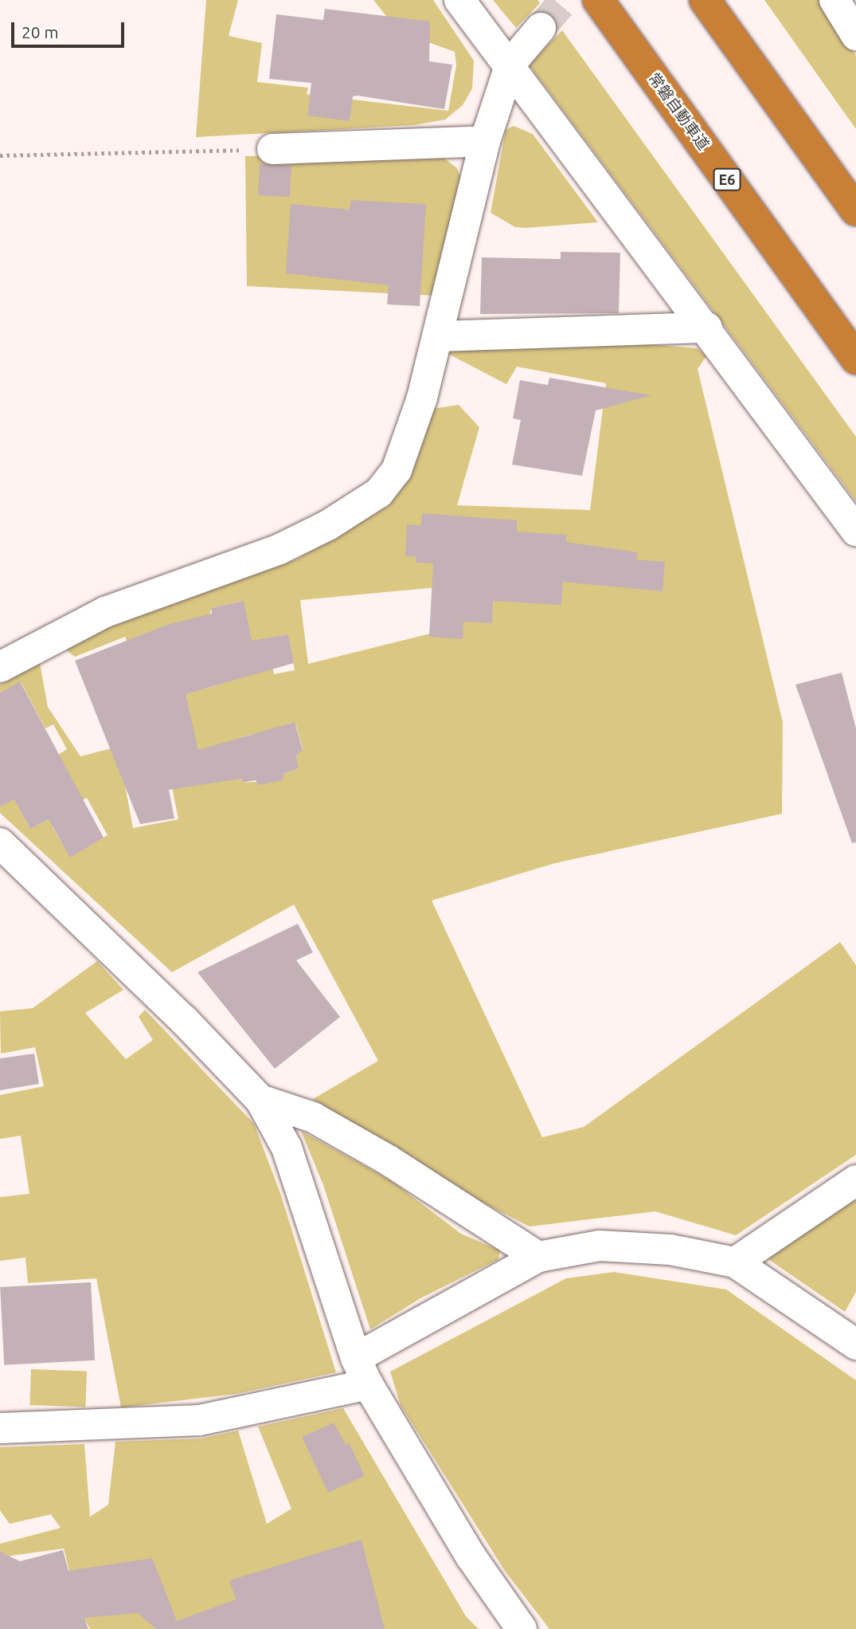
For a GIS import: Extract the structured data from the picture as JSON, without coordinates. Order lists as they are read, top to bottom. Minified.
{"streets":{"highway":["常磐自動車道","E6"]},"scale_bar":"20 m"}
